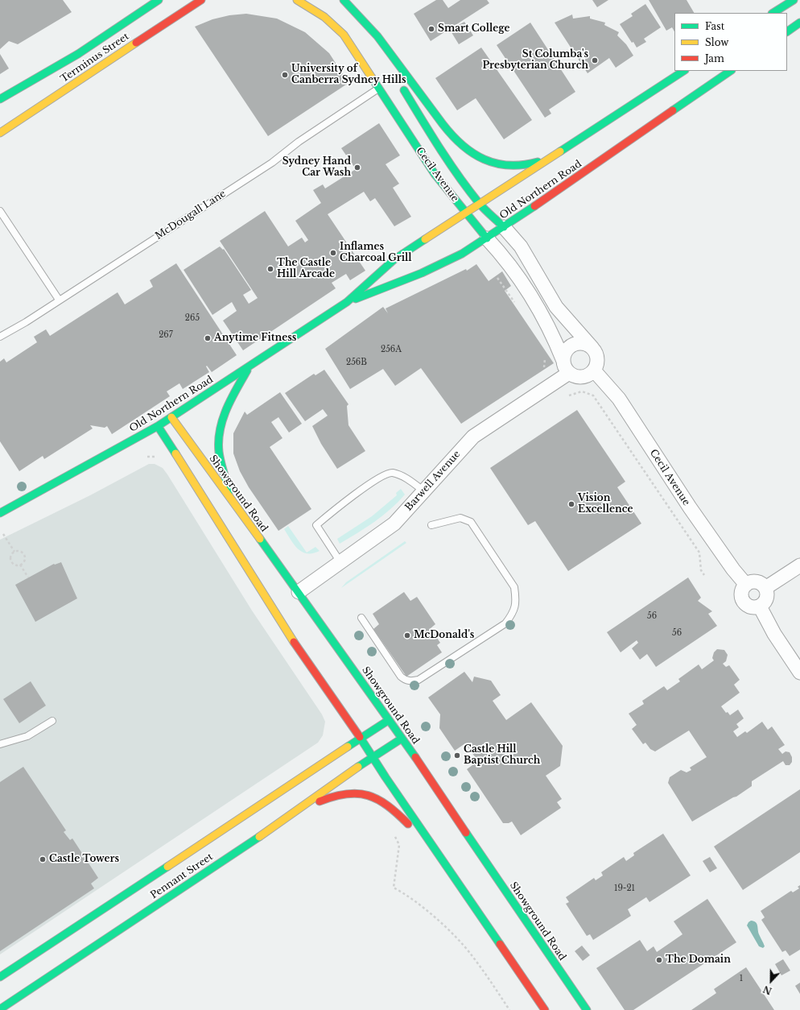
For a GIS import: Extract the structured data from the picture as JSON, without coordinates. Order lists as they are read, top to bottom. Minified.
{"streets":{"main road":["Terminus Street","Cecil Avenue","Old Northern Road","Showground Road","Pennant Street"],"street":["Barwell Avenue"],"lane":["McDougall Lane"]},"crossings":[["Cecil Avenue","Old Northern Road"],["Cecil Avenue","McDougall Lane"],["Cecil Avenue","Barwell Avenue"],["Old Northern Road","Showground Road"],["Barwell Avenue","Showground Road"],["Showground Road","Pennant Street"]],"places":["Smart College","St Columba's Presbyterian Church","University of Canberra Sydney Hills","Sydney Hand Car Wash","Inflames Charcoal Grill","The Castle Hill Arcade","Anytime Fitness","Vision Excellence","McDonald's","Castle Hill Baptist Church","Castle Towers","The Domain"],"house_numbers":["265","267","256A","256B","56","56","19-21","1"],"legend":["Fast","Slow","Jam"],"north":"bottom"}
